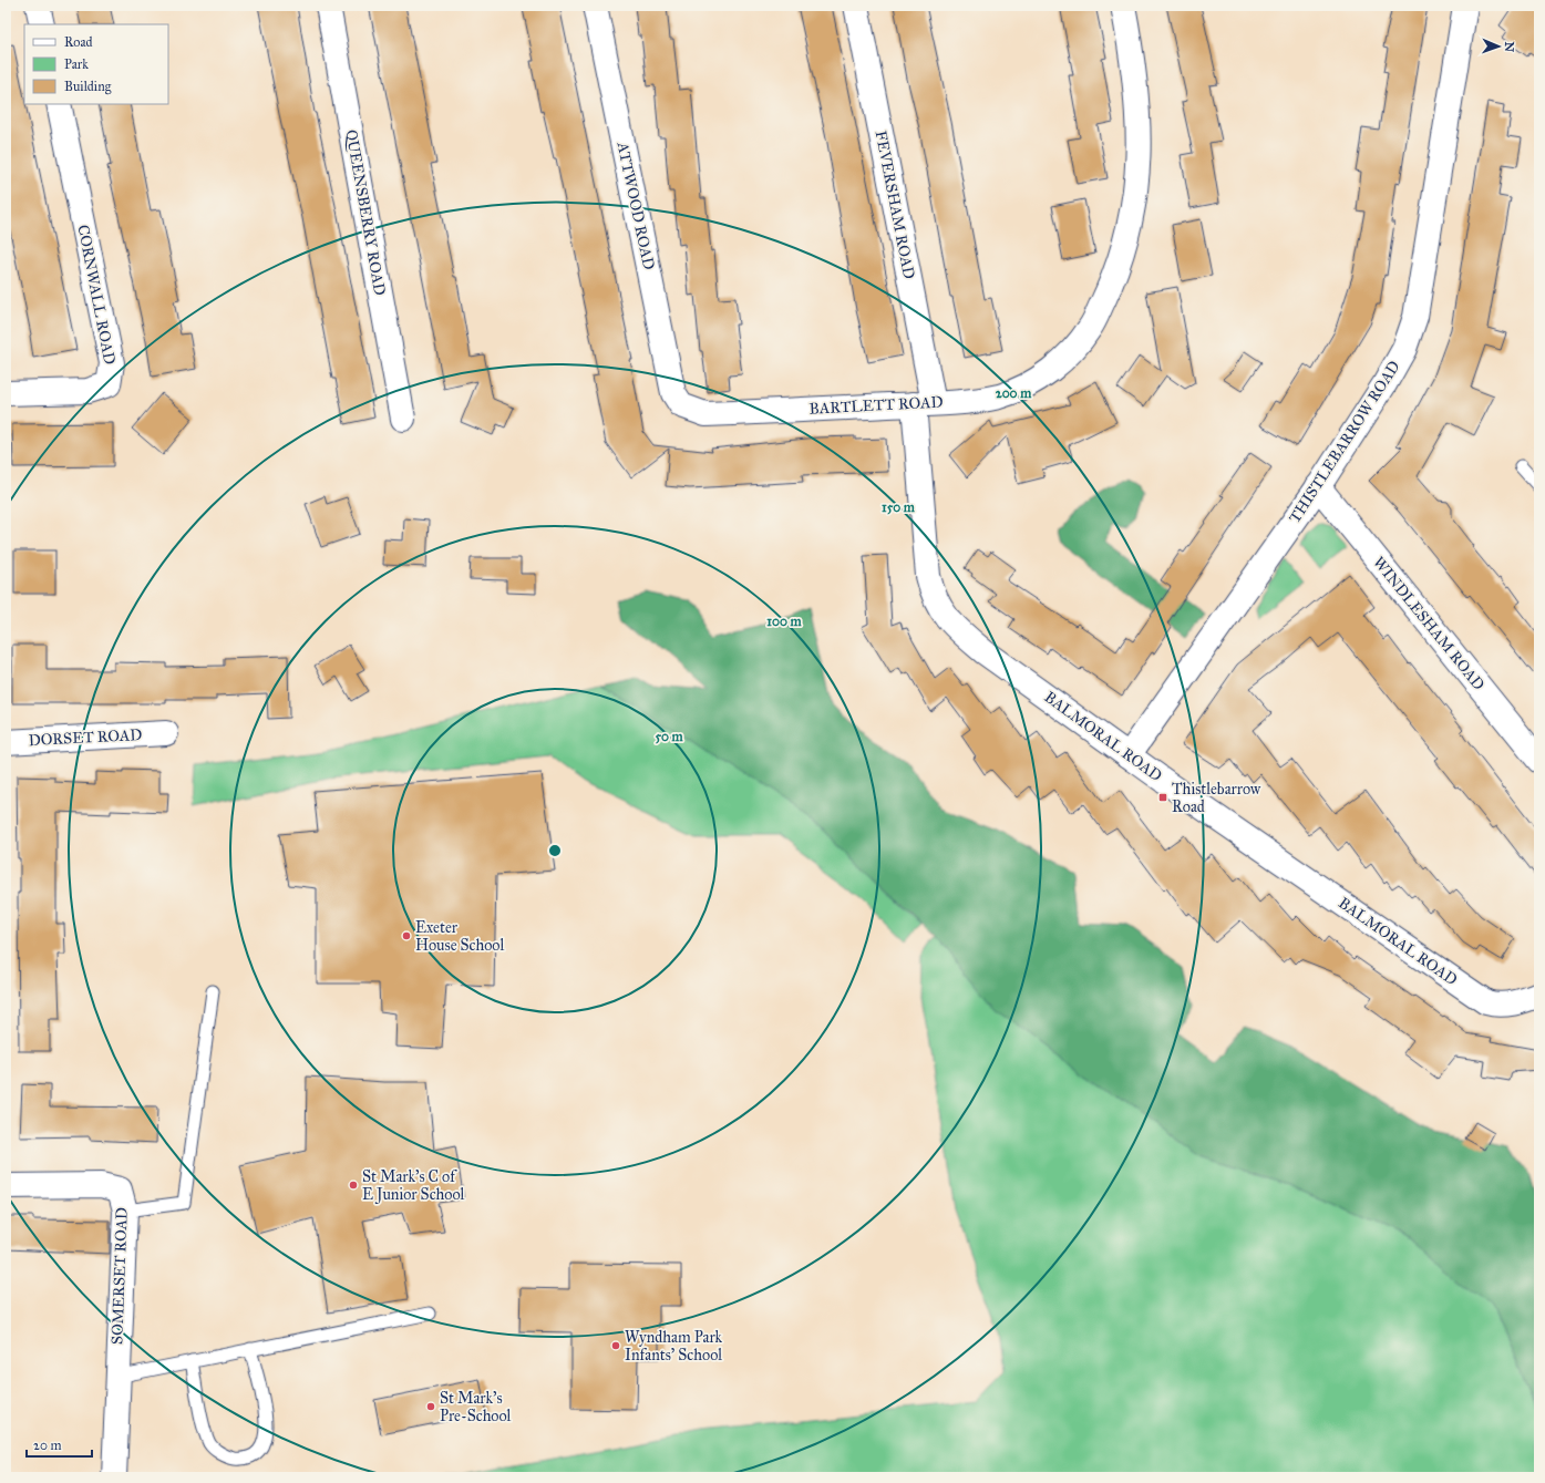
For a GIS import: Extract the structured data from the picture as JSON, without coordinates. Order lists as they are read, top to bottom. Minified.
{"streets":{"street":["FEVERSHAM ROAD","ATTWOOD ROAD","QUEENSBERRY ROAD","CORNWALL ROAD","BARTLETT ROAD","THISTLEBARROW ROAD","WINDLESHAM ROAD","BALMORAL ROAD","DORSET ROAD","SOMERSET ROAD"]},"crossings":[["FEVERSHAM ROAD","BARTLETT ROAD"],["FEVERSHAM ROAD","BALMORAL ROAD"],["ATTWOOD ROAD","BARTLETT ROAD"],["BARTLETT ROAD","BALMORAL ROAD"],["THISTLEBARROW ROAD","WINDLESHAM ROAD"],["THISTLEBARROW ROAD","BALMORAL ROAD"]],"places":{"transit":["Thistlebarrow Road"],"other":["Exeter House School","St Mark's C of E Junior School","Wyndham Park Infants' School","St Mark's Pre-School"]},"legend":["Road","Park","Building"],"scale_bar":"20 m","north":"right","rings":["200 m","150 m","100 m","50 m"]}
